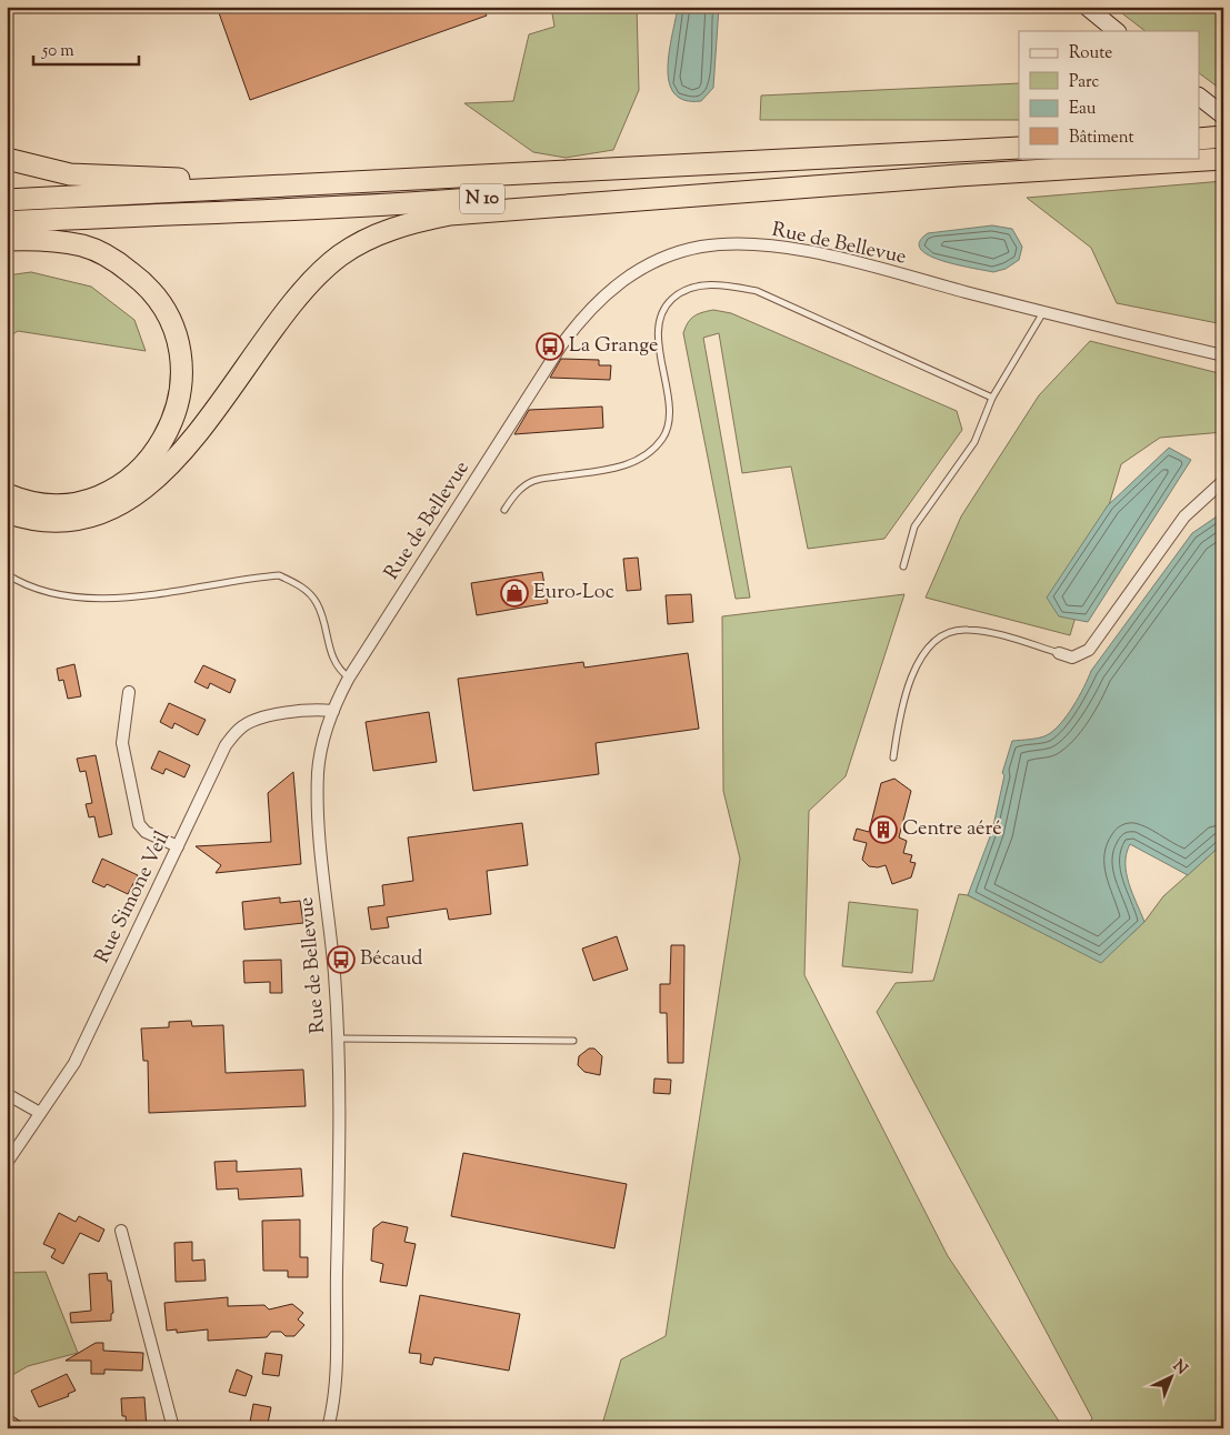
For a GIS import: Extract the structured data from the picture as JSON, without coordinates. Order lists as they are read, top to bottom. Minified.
{"streets":{"highway":["N 10"],"street":["Rue de Bellevue","Rue Simone Veil"]},"crossings":[["Rue de Bellevue","Rue Simone Veil"]],"places":{"bus stop":["La Grange","Bécaud"],"shop":["Euro-Loc"],"building":["Centre aéré"]},"legend":["Route","Parc","Eau","Bâtiment"],"scale_bar":"50 m","north":"top right"}
